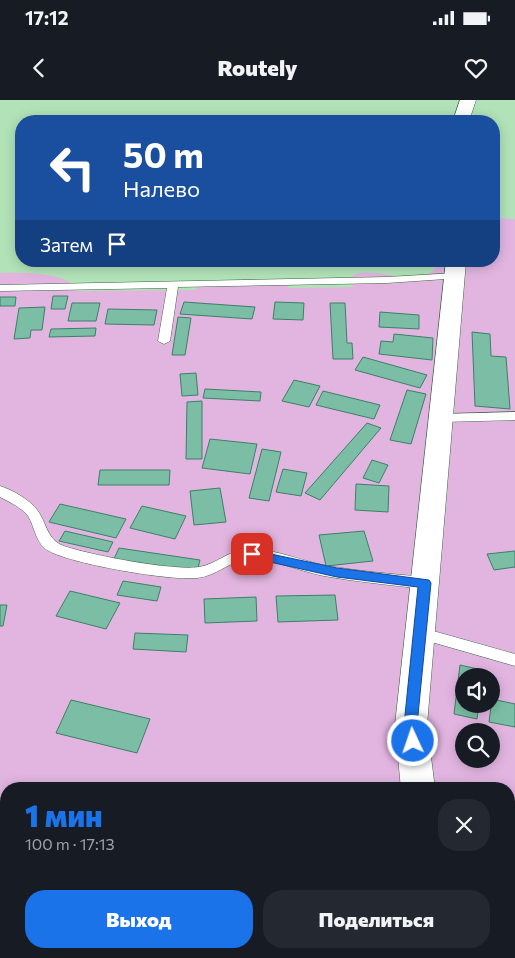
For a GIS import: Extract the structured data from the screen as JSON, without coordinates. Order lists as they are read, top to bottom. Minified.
{"page":{"status":"17:12","header":"Routely","turn":["50 m","Налево"],"then":"Затем","heading":["1 мин","100 m · 17:13"],"buttons":["Выход","Поделиться"]}}
